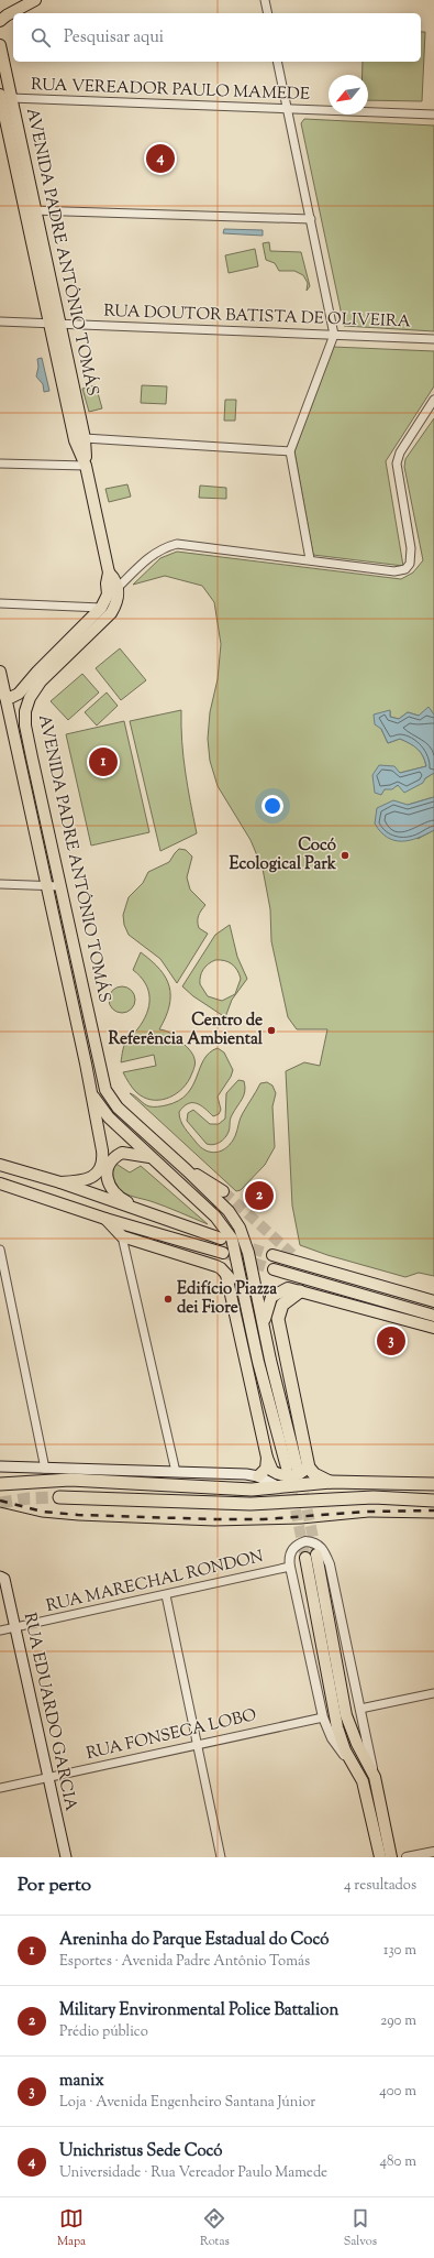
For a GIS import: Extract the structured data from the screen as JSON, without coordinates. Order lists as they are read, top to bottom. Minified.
{"streets":{"main road":["AVENIDA PADRE ANTÔNIO TOMÁS","RUA EDUARDO GARCIA"],"street":["RUA VEREADOR PAULO MAMEDE","RUA DOUTOR BATISTA DE OLIVEIRA","RUA MARECHAL RONDON","RUA FONSECA LOBO"]},"crossings":[["RUA VEREADOR PAULO MAMEDE","AVENIDA PADRE ANTÔNIO TOMÁS"],["AVENIDA PADRE ANTÔNIO TOMÁS","RUA DOUTOR BATISTA DE OLIVEIRA"],["RUA MARECHAL RONDON","RUA EDUARDO GARCIA"],["RUA EDUARDO GARCIA","RUA FONSECA LOBO"]],"places":["Cocó Ecological Park","Centro de Referência Ambiental","Edifício Piazza dei Fiore"],"north":"bottom left","page":{"search":"Pesquisar aqui","pins":["4","1","2","3"],"heading":["Por perto","4 resultados"],"list":[{"mark":"1","name":"Areninha do Parque Estadual do Cocó","note":"Esportes · Avenida Padre Antônio Tomás","value":"130 m"},{"mark":"2","name":"Military Environmental Police Battalion","note":"Prédio público","value":"290 m"},{"mark":"3","name":"manix","note":"Loja · Avenida Engenheiro Santana Júnior","value":"400 m"},{"mark":"4","name":"Unichristus Sede Cocó","note":"Universidade · Rua Vereador Paulo Mamede","value":"480 m"}],"nav":["Mapa","Rotas","Salvos"]}}
